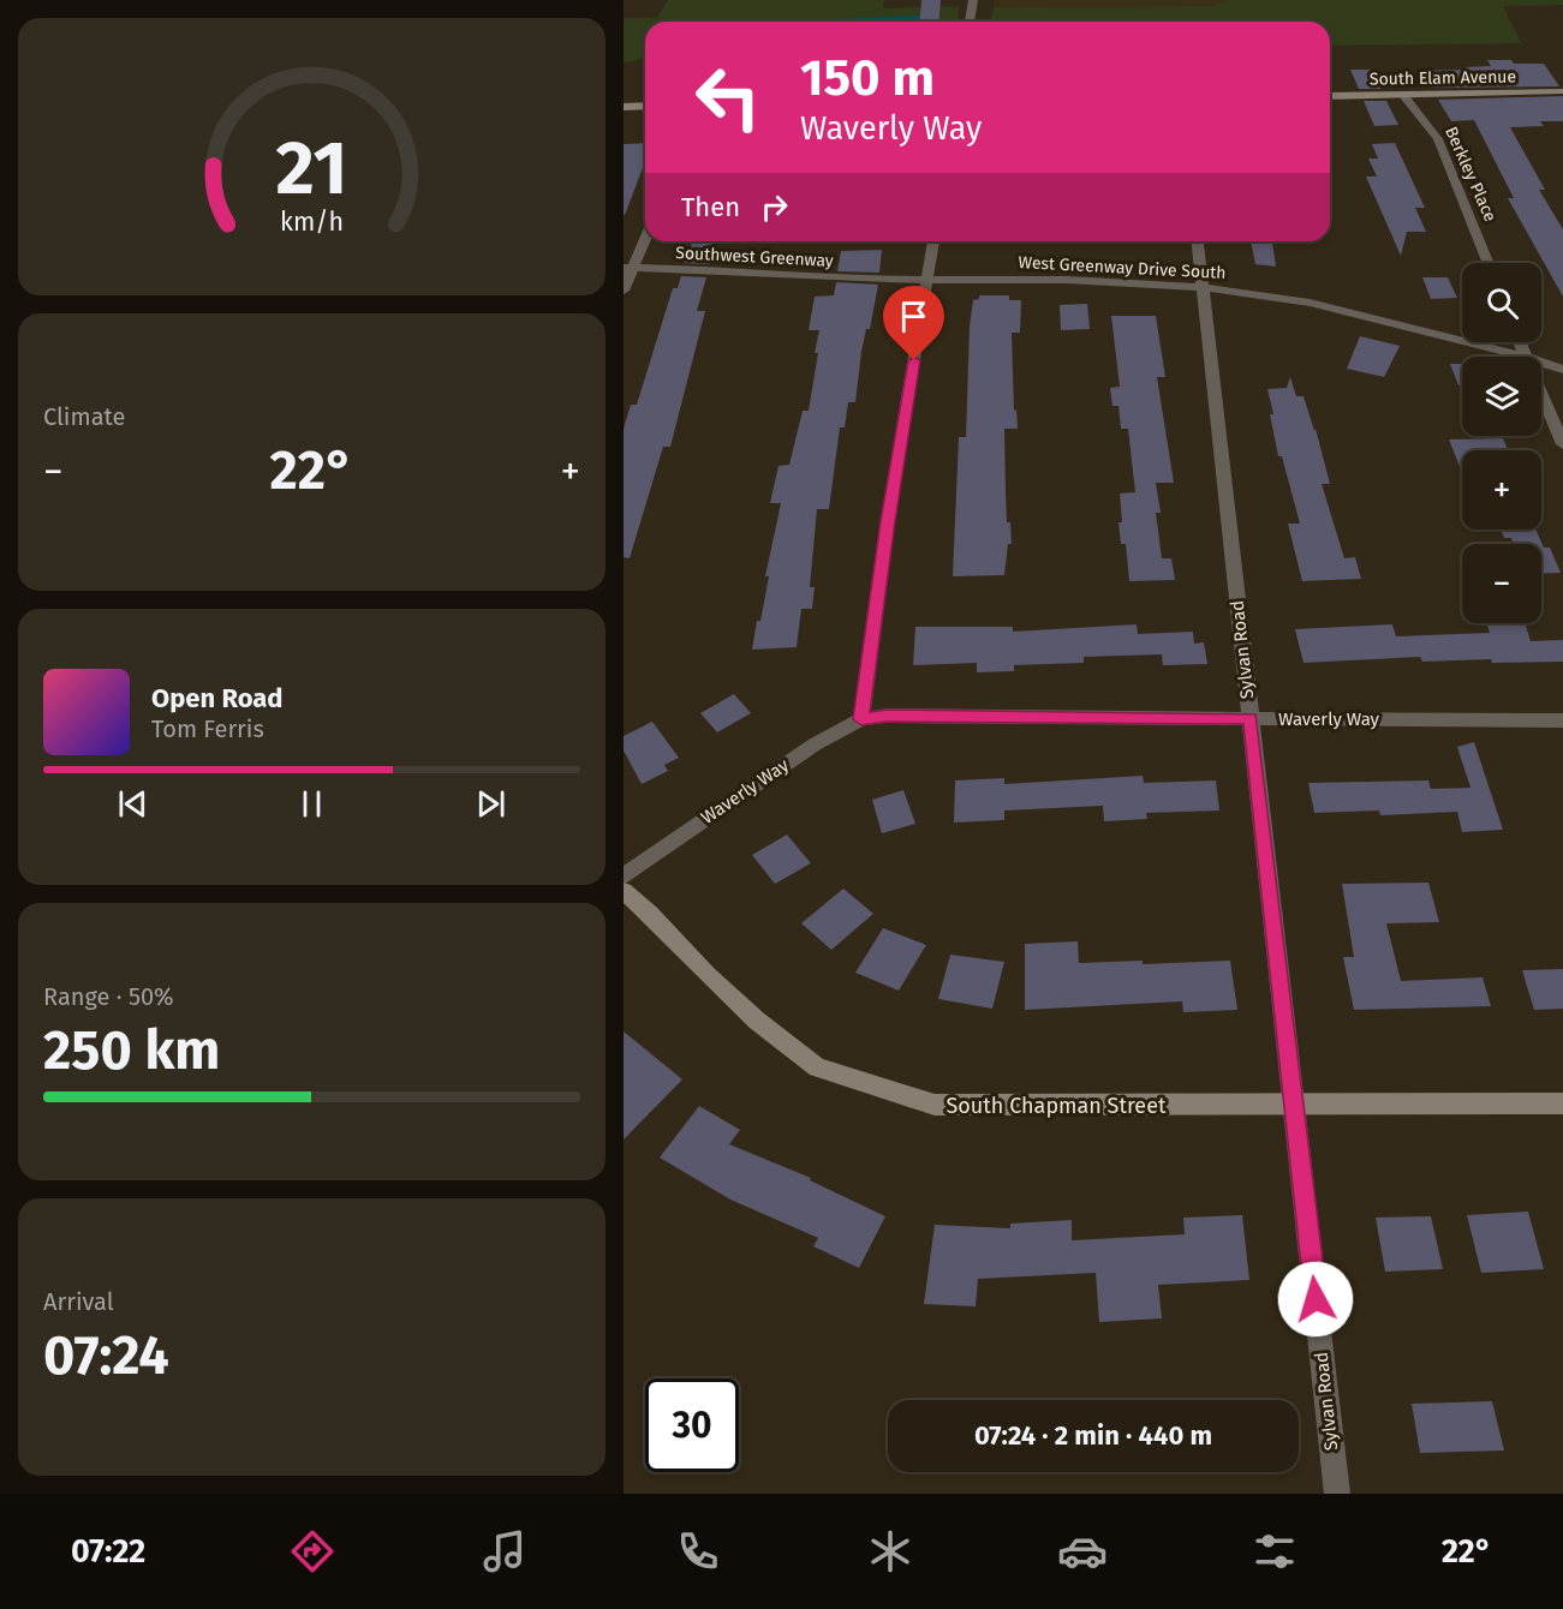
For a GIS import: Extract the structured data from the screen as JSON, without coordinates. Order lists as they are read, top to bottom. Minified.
{"streets":{"street":["South Elam Avenue","Berkley Place","Southwest Greenway","West Greenway Drive South","Sylvan Road","Waverly Way","South Chapman Street"]},"crossings":[["South Elam Avenue","Berkley Place"],["Southwest Greenway","West Greenway Drive South"],["West Greenway Drive South","Sylvan Road"],["Sylvan Road","Waverly Way"],["Sylvan Road","South Chapman Street"]],"page":{"turn":["150 m","Waverly Way"],"then":"Then","map_buttons":["+","−"],"tile":["Climate",["Range · 50%","250 km"],["Arrival","07:24"]],"heat":["−","22°","+"],"song":["Open Road","Tom Ferris"],"limit":"30","trip":"07:24 · 2 min · 440 m","tabs":["07:22","22°"],"gauge":["21","km/h"]}}
